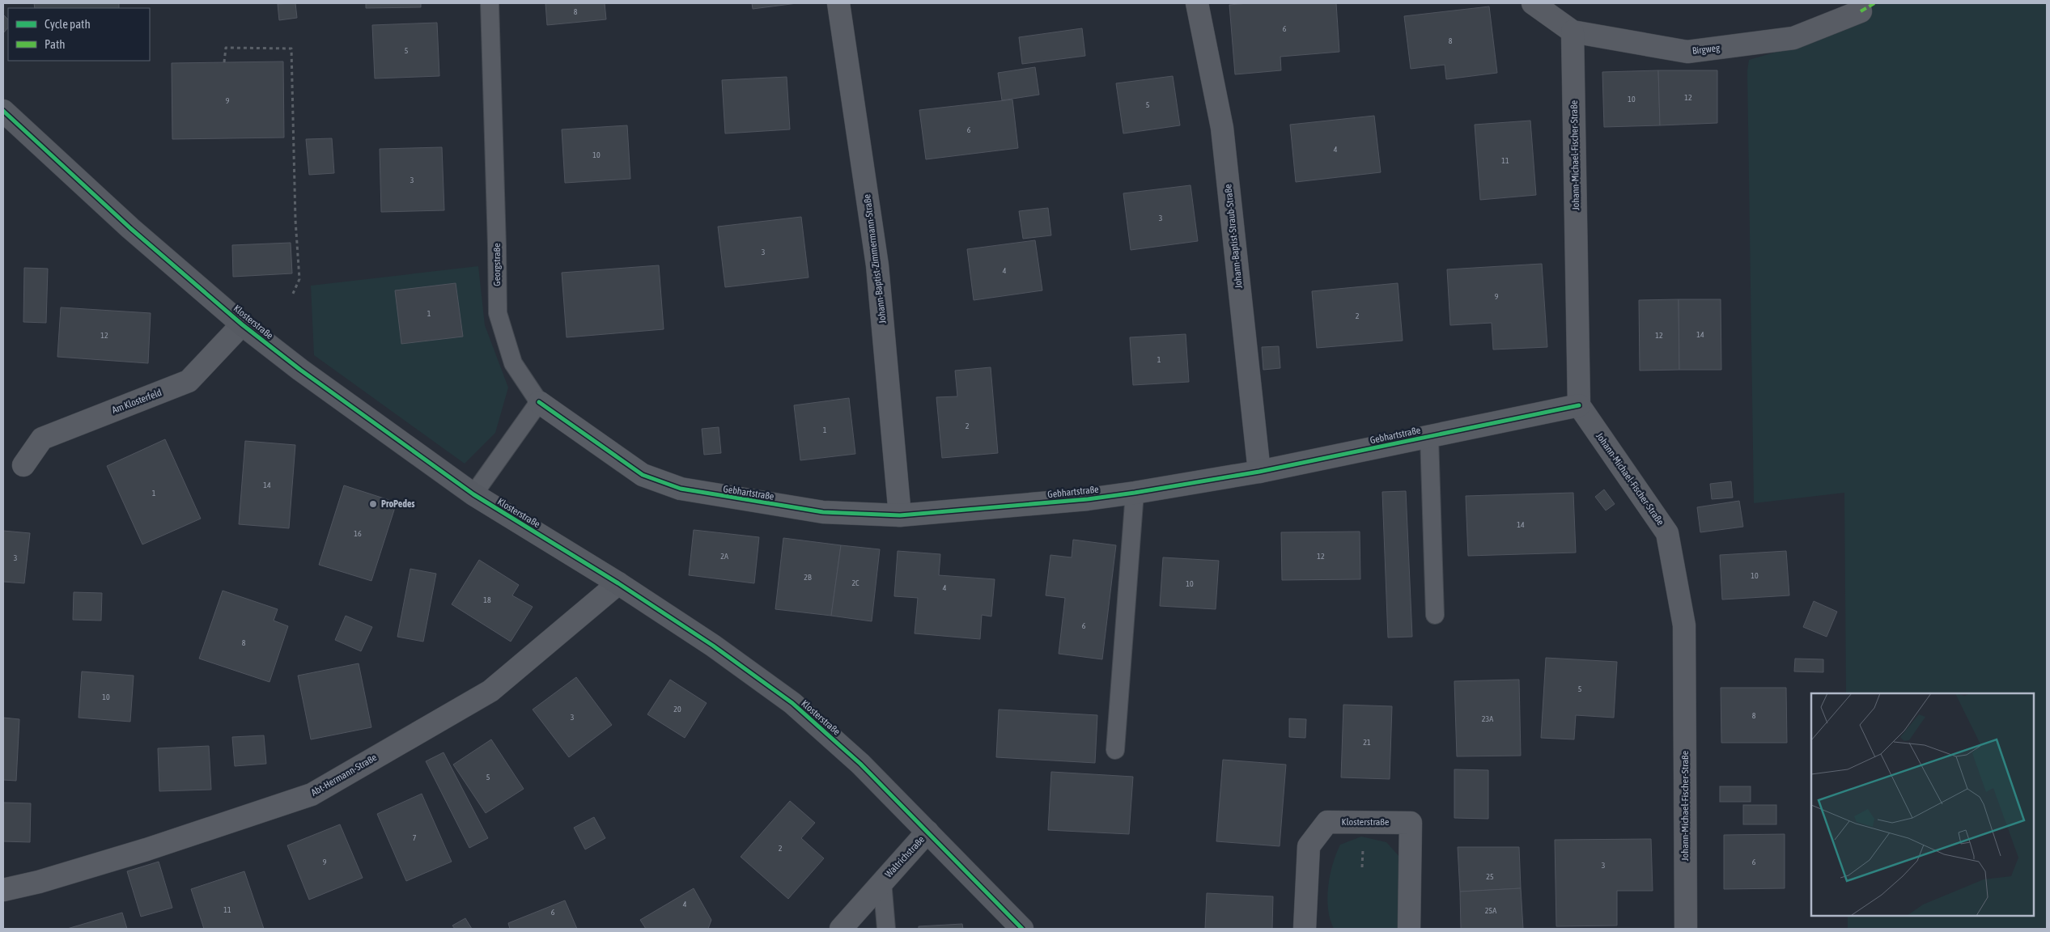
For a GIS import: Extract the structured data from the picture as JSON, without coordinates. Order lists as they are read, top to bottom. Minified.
{"streets":{"main road":["Klosterstraße"],"street":["Birgweg","Johann-Michael-Fischer-Straße","Johann-Baptist-Straub-Straße","Johann-Baptist-Zimmermann-Straße","Am Klosterfeld","Gebhartstraße","Abt-Hermann-Straße","Waltrichstraße"],"lane":["Georgstraße"]},"crossings":[["Birgweg","Johann-Michael-Fischer-Straße"],["Johann-Michael-Fischer-Straße","Gebhartstraße"],["Johann-Baptist-Straub-Straße","Gebhartstraße"],["Johann-Baptist-Zimmermann-Straße","Gebhartstraße"],["Georgstraße","Gebhartstraße"],["Klosterstraße","Am Klosterfeld"],["Klosterstraße","Abt-Hermann-Straße"],["Klosterstraße","Waltrichstraße"]],"places":["ProPedes"],"house_numbers":["8","6","8","5","12","10","9","5","6","4","10","11","3","3","3","4","9","1","2","14","12","12","1","2","1","14","1","14","16","2A","12","3","10","2B","2C","10","4","18","6","8","5","10","20","8","3","23A","21","5","7","2","9","6","3","25","4","11","25A","6"],"legend":["Cycle path","Path"]}
